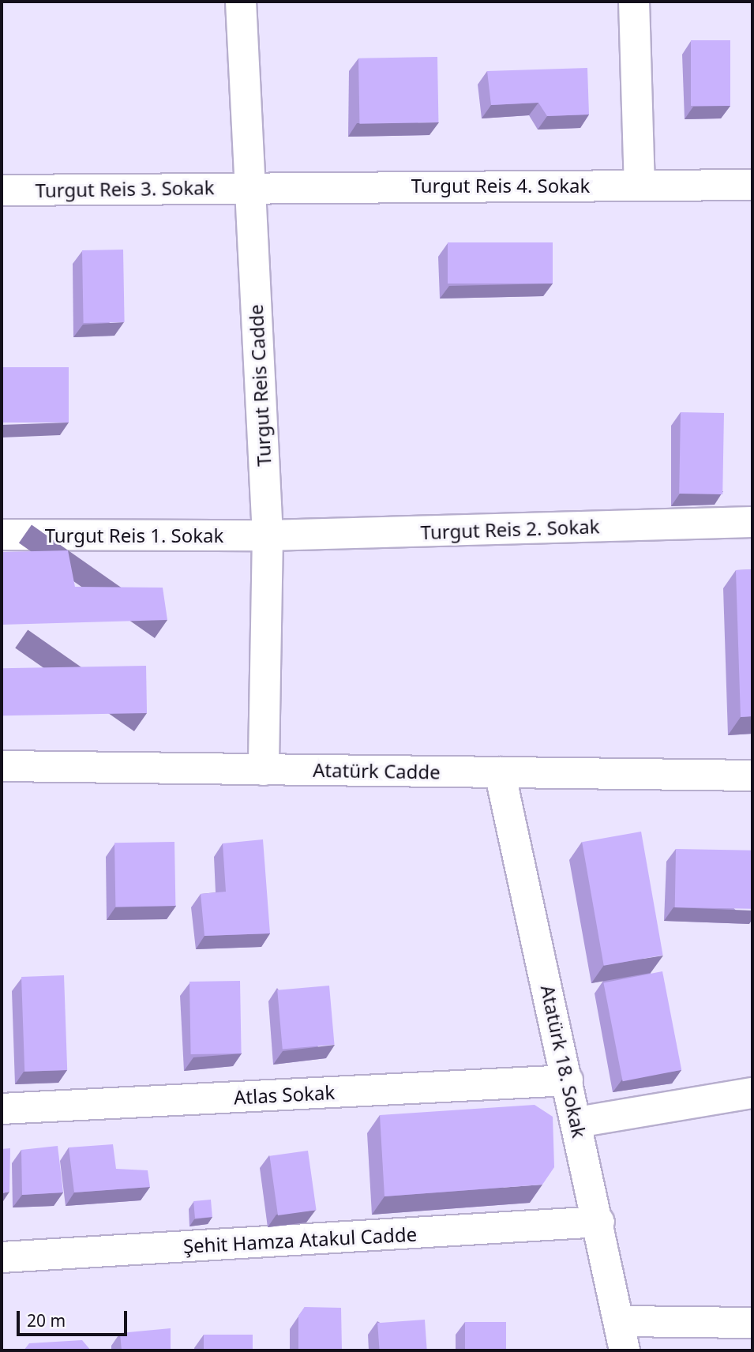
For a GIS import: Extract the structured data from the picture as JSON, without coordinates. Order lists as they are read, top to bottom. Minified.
{"streets":{"street":["Turgut Reis 4. Sokak","Turgut Reis 3. Sokak","Turgut Reis Cadde","Turgut Reis 2. Sokak","Turgut Reis 1. Sokak","Atatürk Cadde","Atatürk 18. Sokak","Atlas Sokak","Şehit Hamza Atakul Cadde"]},"crossings":[["Turgut Reis 4. Sokak","Turgut Reis 3. Sokak"],["Turgut Reis 4. Sokak","Turgut Reis Cadde"],["Turgut Reis 3. Sokak","Turgut Reis Cadde"],["Turgut Reis Cadde","Turgut Reis 2. Sokak"],["Turgut Reis Cadde","Turgut Reis 1. Sokak"],["Turgut Reis Cadde","Atatürk Cadde"],["Turgut Reis 2. Sokak","Turgut Reis 1. Sokak"],["Atatürk Cadde","Atatürk 18. Sokak"],["Atatürk 18. Sokak","Atlas Sokak"],["Atatürk 18. Sokak","Şehit Hamza Atakul Cadde"]],"scale_bar":"20 m"}
